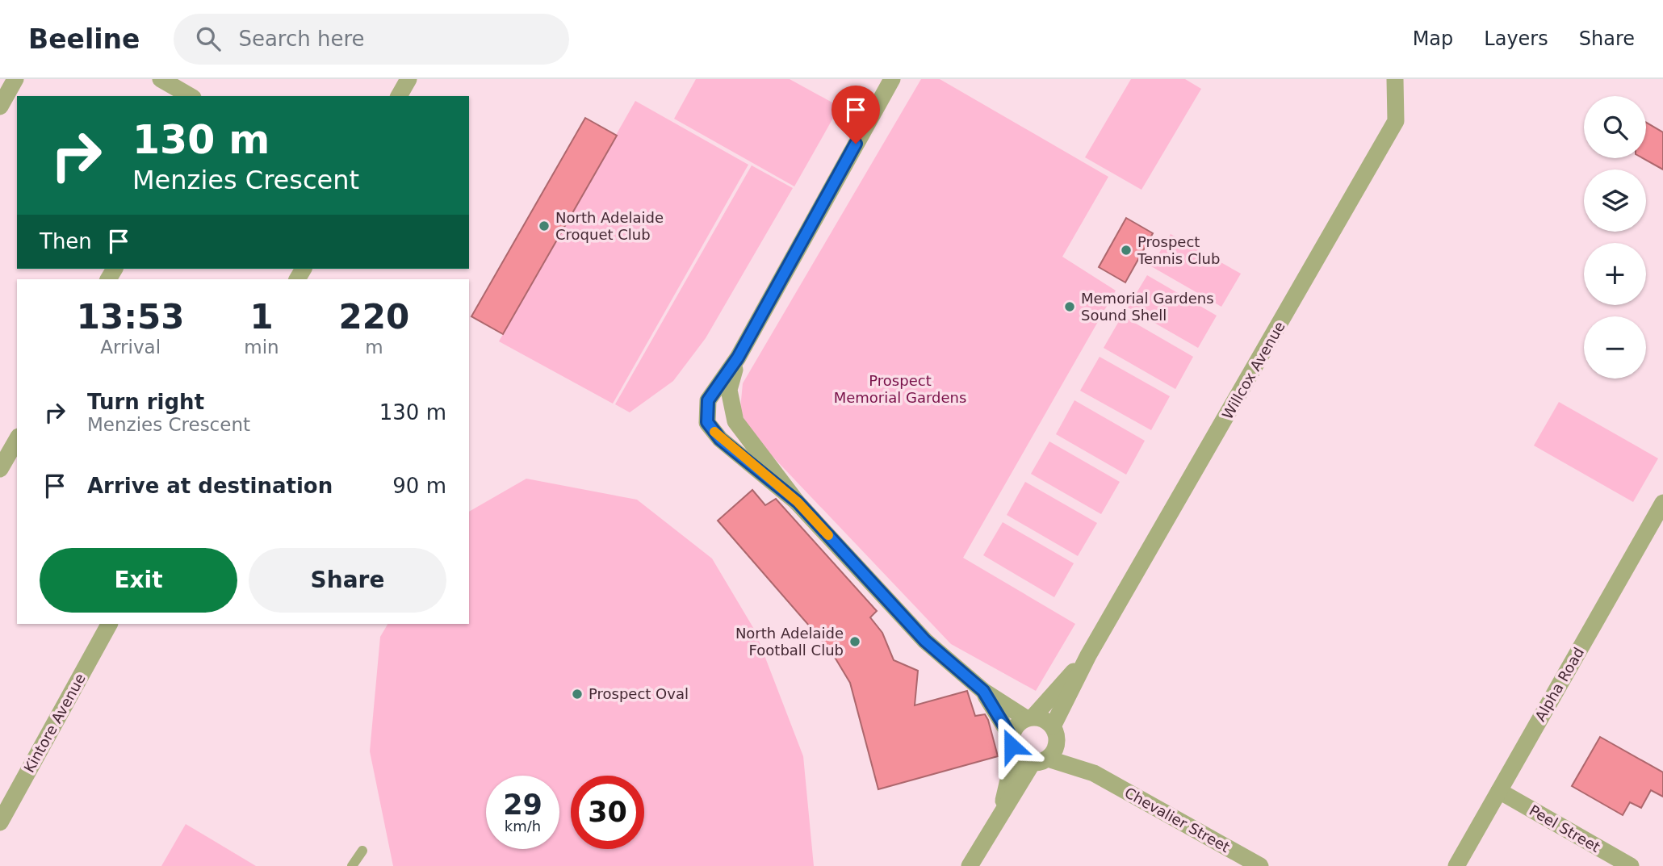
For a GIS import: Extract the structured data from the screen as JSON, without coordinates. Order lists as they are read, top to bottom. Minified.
{"streets":{"street":["Willcox Avenue","Alpha Road","Kintore Avenue","Chevalier Street","Peel Street"]},"crossings":[["Willcox Avenue","Chevalier Street"],["Alpha Road","Peel Street"]],"parks":["Prospect Memorial Gardens"],"places":["North Adelaide Croquet Club","Prospect Tennis Club","Memorial Gardens Sound Shell","North Adelaide Football Club","Prospect Oval"],"page":{"header":"Beeline","search":"Search here","nav":["Map","Layers","Share"],"map_buttons":["+","−"],"turn":["130 m","Menzies Crescent"],"then":"Then","eta":["13:53","Arrival","1","min","220","m"],"list":[{"name":"Turn right","note":"Menzies Crescent","value":"130 m"},{"name":"Arrive at destination","value":"90 m"}],"buttons":["Exit","Share"],"speed":"29 km/h","limit":"30"}}
